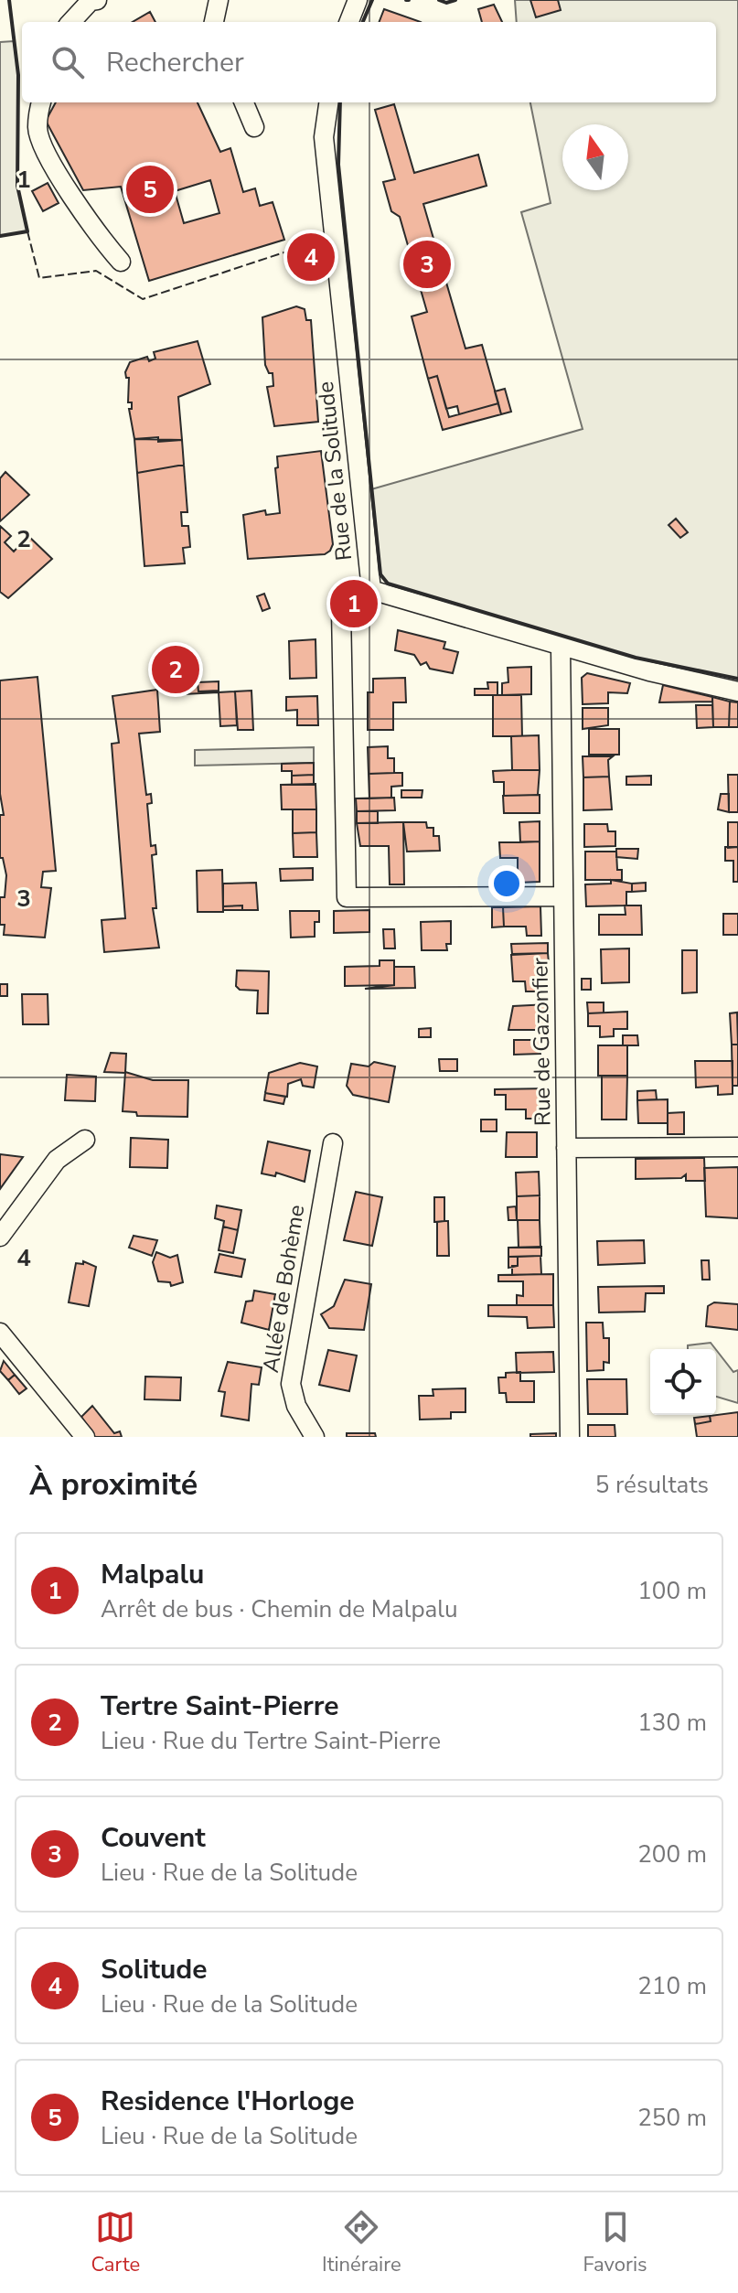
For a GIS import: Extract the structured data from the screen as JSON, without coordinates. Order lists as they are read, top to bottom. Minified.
{"streets":{"street":["Rue de la Solitude","Rue de Gazonfier","Allée de Bohème"]},"north":"top","page":{"search":"Rechercher","pins":["5","4","3","1","2"],"heading":["À proximité","5 résultats"],"list":[{"mark":"1","name":"Malpalu","note":"Arrêt de bus · Chemin de Malpalu","value":"100 m"},{"mark":"2","name":"Tertre Saint-Pierre","note":"Lieu · Rue du Tertre Saint-Pierre","value":"130 m"},{"mark":"3","name":"Couvent","note":"Lieu · Rue de la Solitude","value":"200 m"},{"mark":"4","name":"Solitude","note":"Lieu · Rue de la Solitude","value":"210 m"},{"mark":"5","name":"Residence l'Horloge","note":"Lieu · Rue de la Solitude","value":"250 m"}],"nav":["Carte","Itinéraire","Favoris"]},"grid":{"rows":["1","2","3","4"]}}
